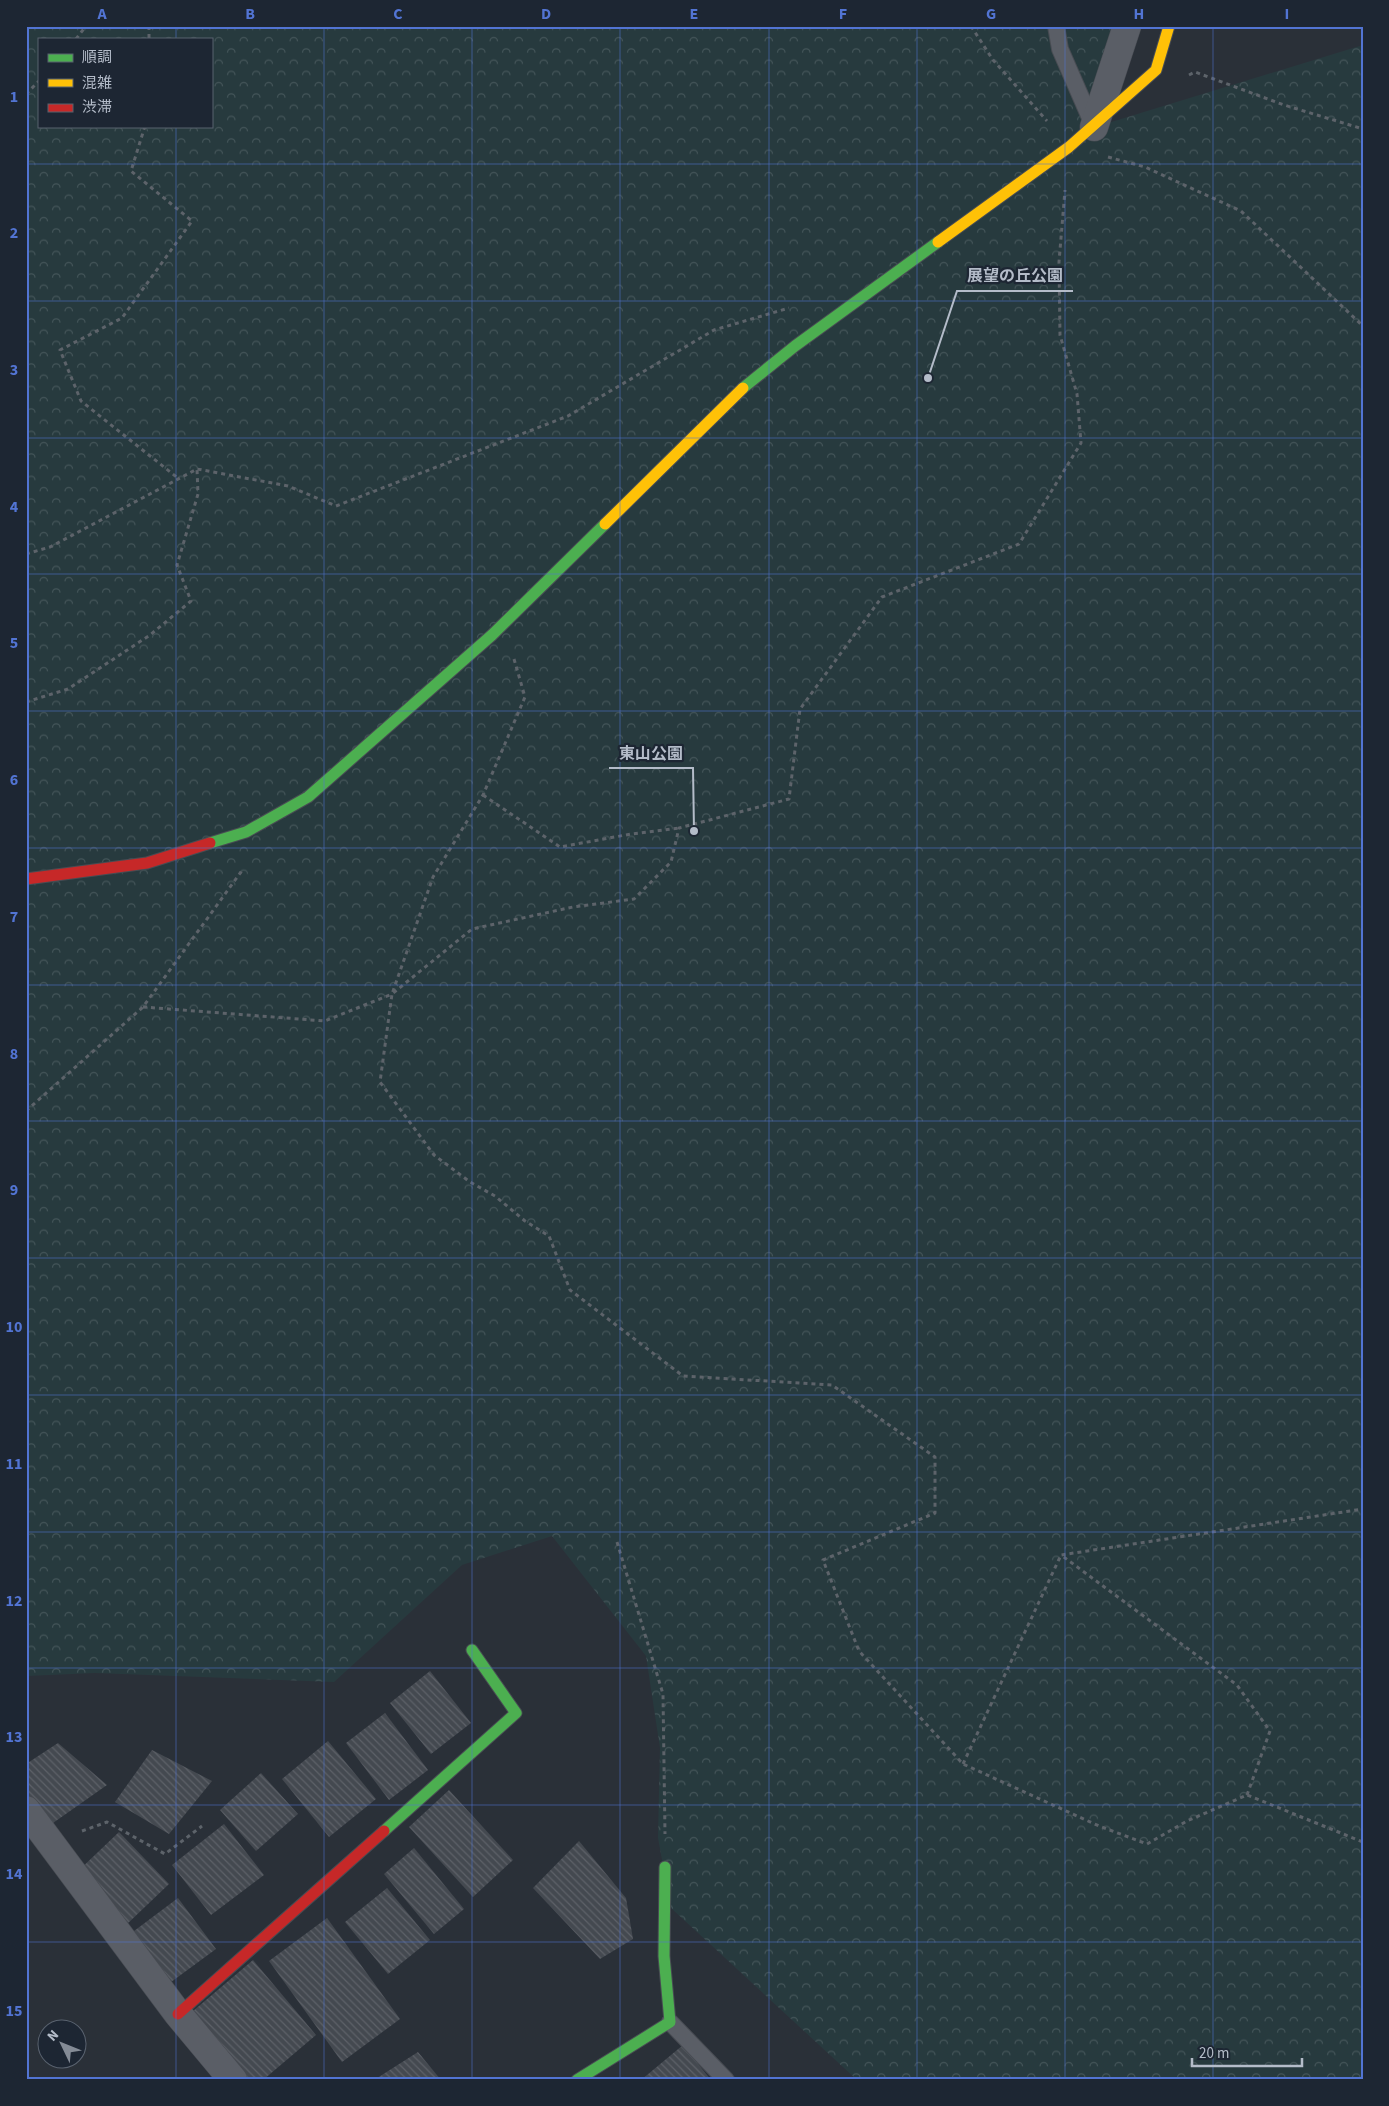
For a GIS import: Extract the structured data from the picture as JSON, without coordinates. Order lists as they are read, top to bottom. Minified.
{"places":["展望の丘公園","東山公園"],"legend":["順調","混雑","渋滞"],"scale_bar":"20 m","north":"top left","grid":{"columns":["A","B","C","D","E","F","G","H","I"],"rows":["1","2","3","4","5","6","7","8","9","10","11","12","13","14","15"]}}
